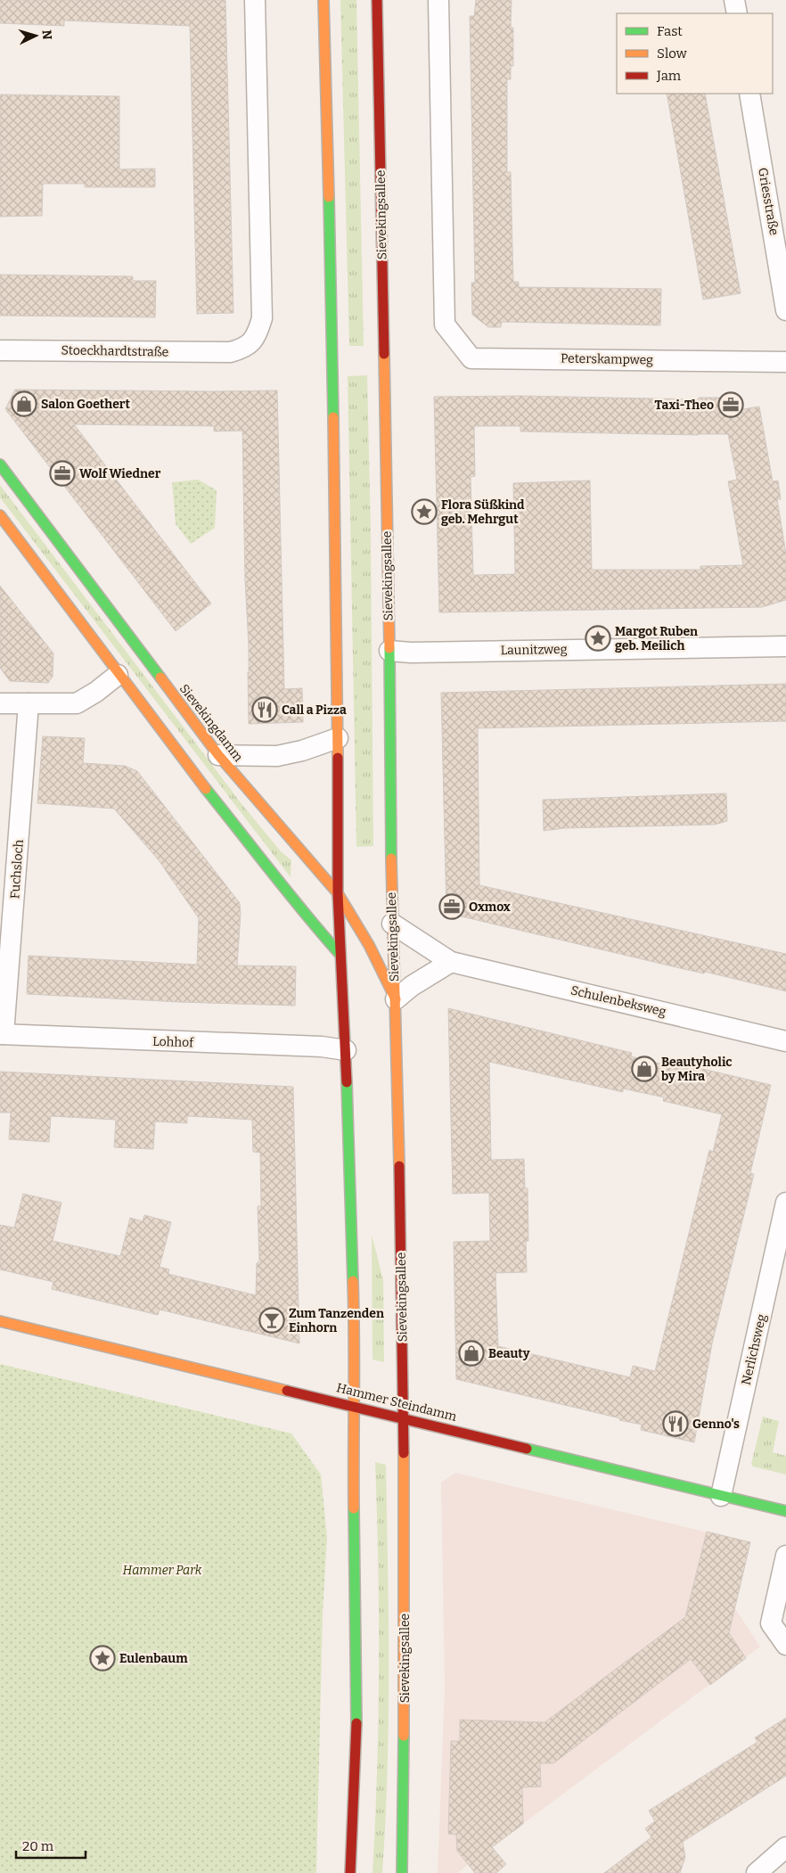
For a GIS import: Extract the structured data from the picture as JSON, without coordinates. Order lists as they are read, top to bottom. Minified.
{"streets":{"main road":["Sievekingsallee","Sievekingdamm","Hammer Steindamm"],"street":["Griesstraße","Stoeckhardtstraße","Peterskampweg","Launitzweg","Fuchsloch","Schulenbeksweg","Lohhof","Nerlichsweg"]},"crossings":[["Sievekingsallee","Launitzweg"],["Sievekingsallee","Sievekingdamm"],["Sievekingsallee","Schulenbeksweg"],["Sievekingsallee","Hammer Steindamm"],["Fuchsloch","Lohhof"],["Nerlichsweg","Hammer Steindamm"]],"parks":["Hammer Park"],"places":{"shop":["Salon Goethert","Beautyholic by Mira","Beauty"],"office":["Taxi-Theo","Wolf Wiedner","Oxmox"],"place":["Flora Süßkind geb. Mehrgut","Margot Ruben geb. Meilich","Eulenbaum"],"restaurant":["Call a Pizza","Genno's"],"bar":["Zum Tanzenden Einhorn"]},"legend":["Fast","Slow","Jam"],"scale_bar":"20 m","north":"right"}
